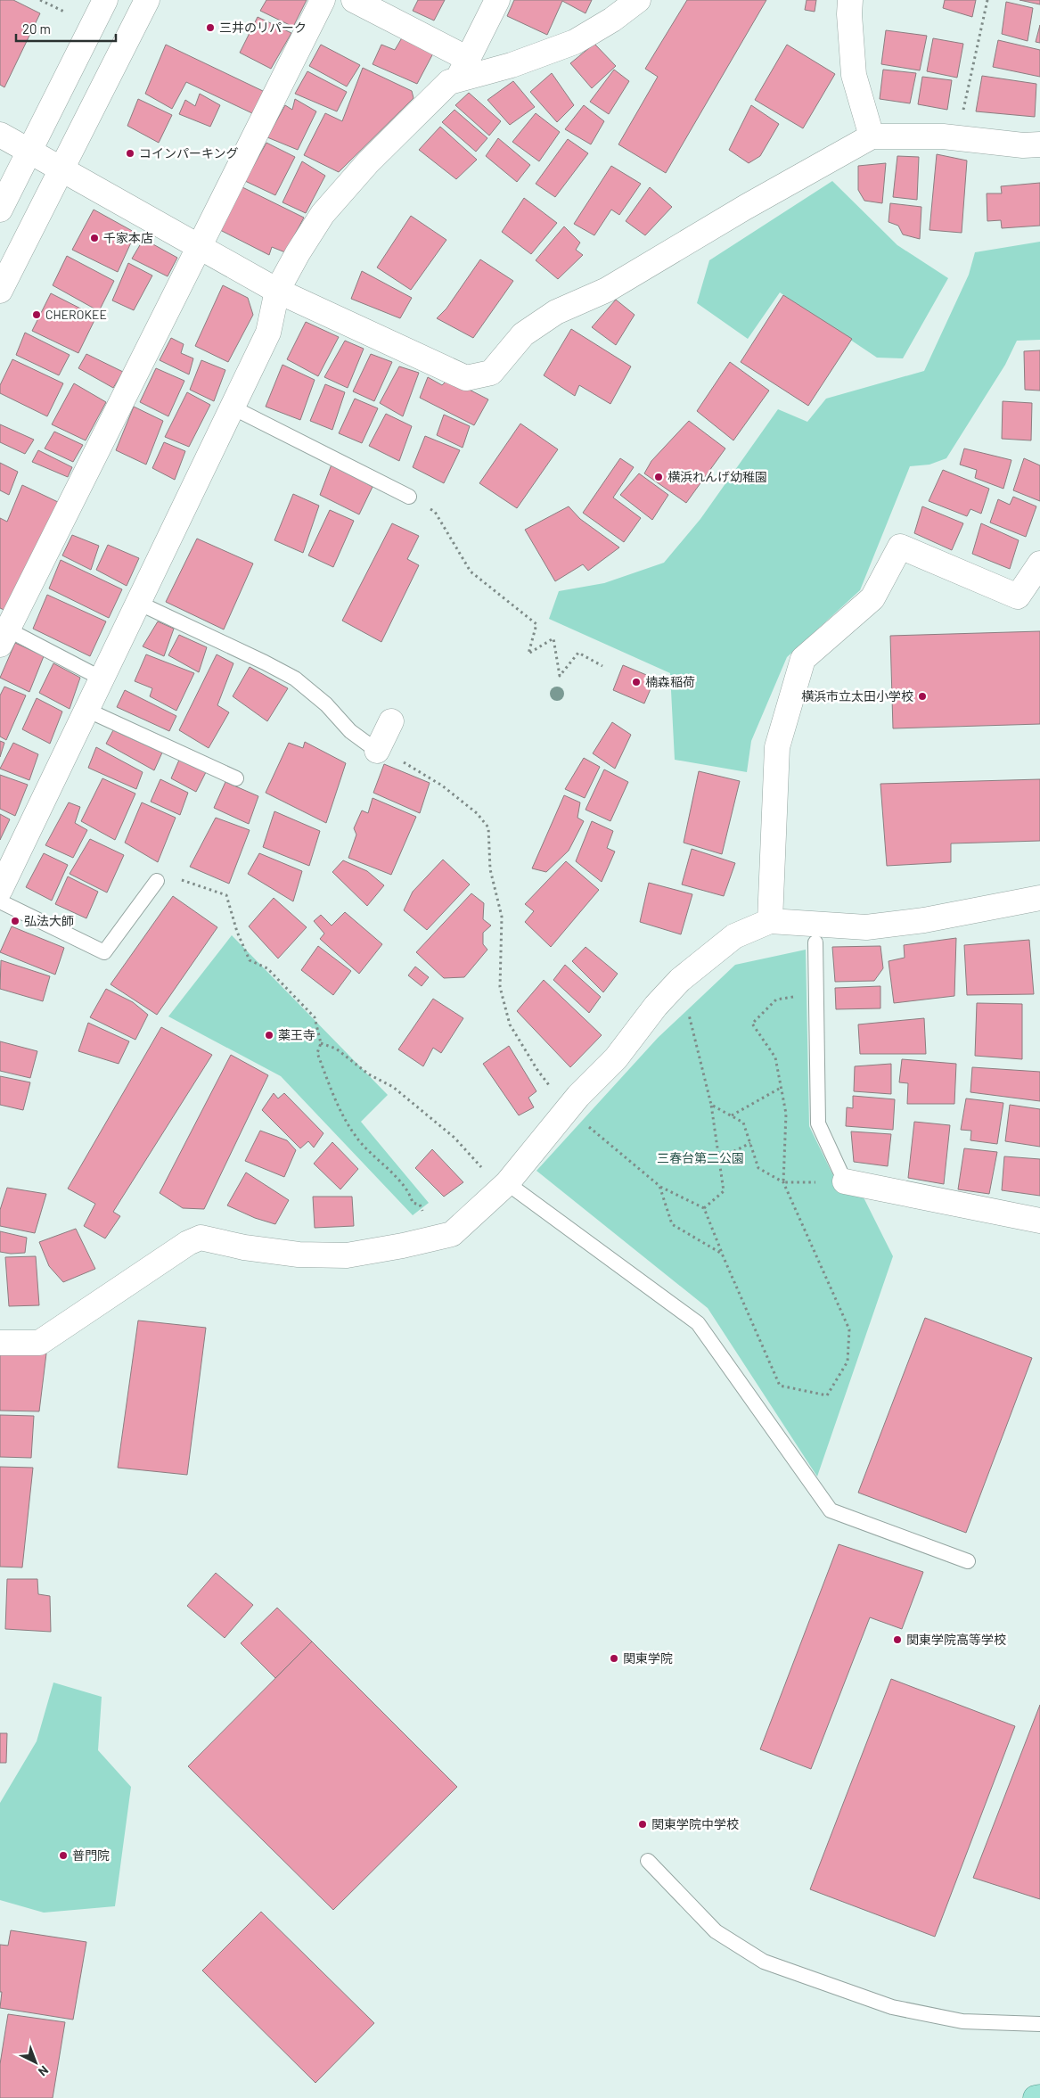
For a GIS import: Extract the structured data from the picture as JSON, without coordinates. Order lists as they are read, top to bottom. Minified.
{"parks":["三春台第二公園"],"places":["三井のリパーク","コインパーキング","千家本店","CHEROKEE","横浜れんげ幼稚園","楠森稲荷","横浜市立太田小学校","弘法大師","薬王寺","関東学院高等学校","関東学院","関東学院中学校","普門院"],"scale_bar":"20 m","north":"bottom right"}
